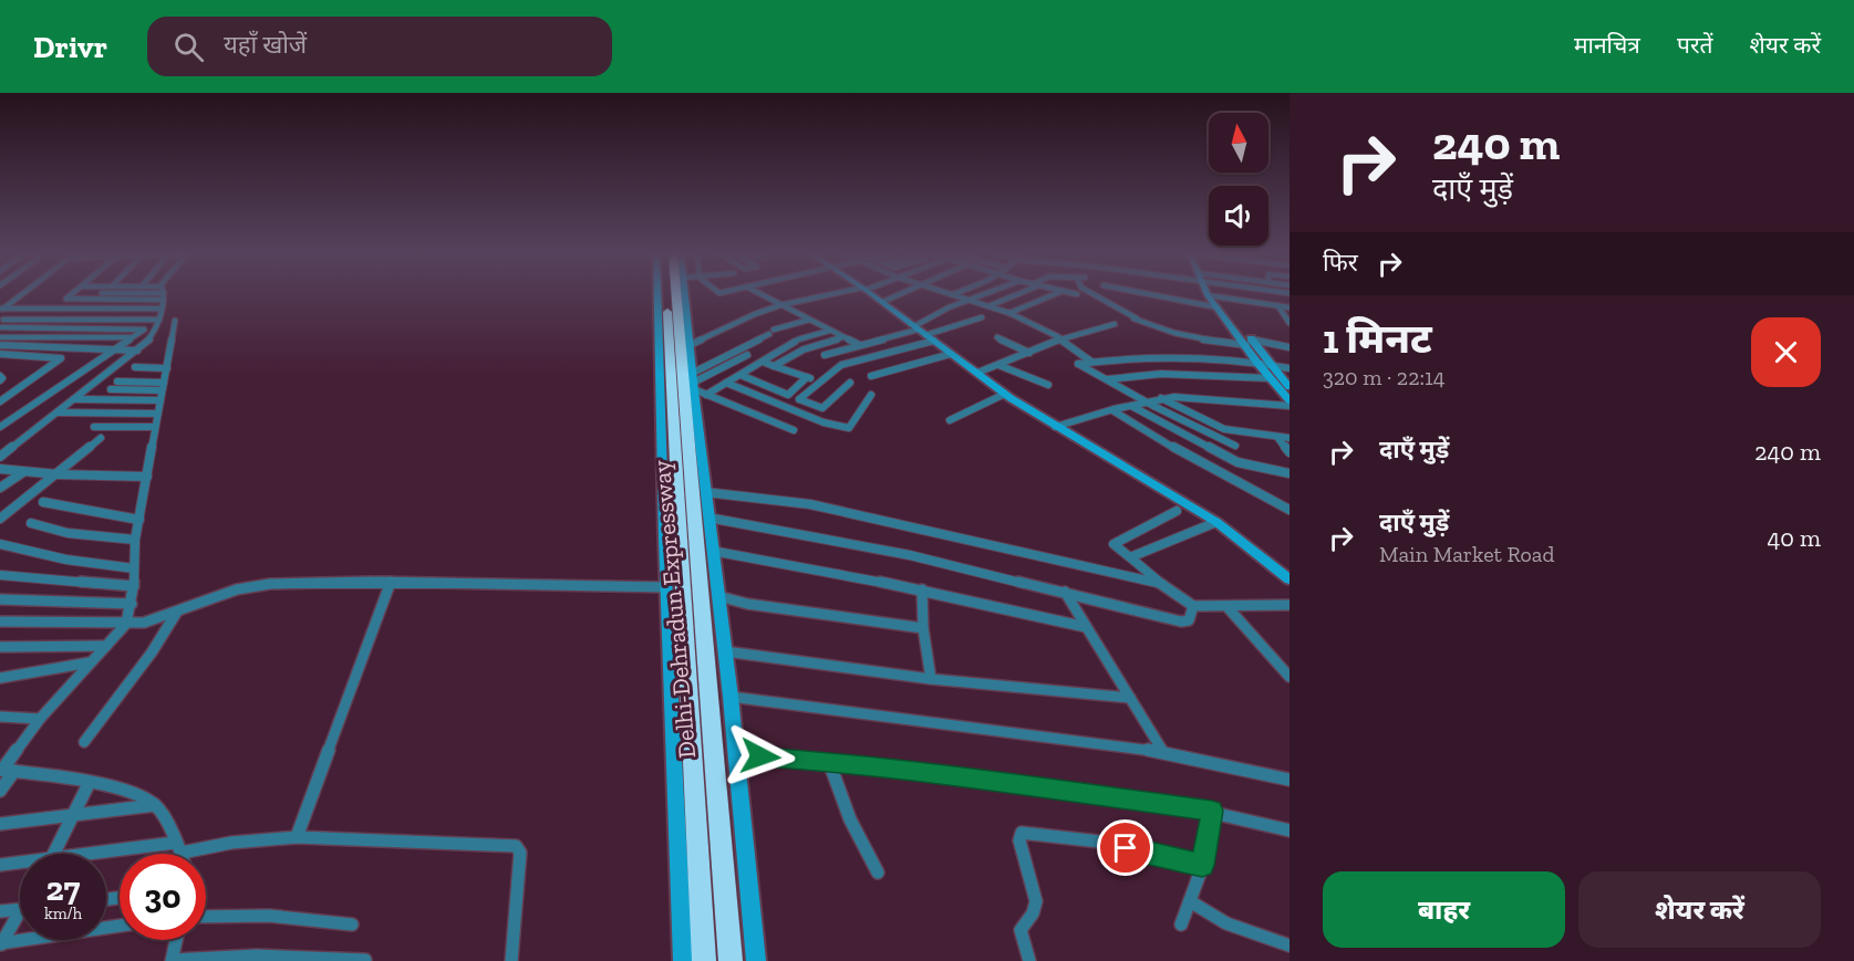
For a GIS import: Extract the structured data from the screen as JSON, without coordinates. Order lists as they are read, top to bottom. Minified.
{"streets":{"highway":["Delhi-Dehradun Expressway"]},"north":"top","page":{"header":"Drivr","search":"यहाँ खोजें","nav":["मानचित्र","परतें","शेयर करें"],"turn":["240 m","दाएँ मुड़ें"],"then":"फिर","heading":["1 मिनट","320 m · 22:14"],"list":[{"name":"दाएँ मुड़ें","value":"240 m"},{"name":"दाएँ मुड़ें","note":"Main Market Road","value":"40 m"}],"speed":"27 km/h","limit":"30","buttons":["बाहर","शेयर करें"]}}
